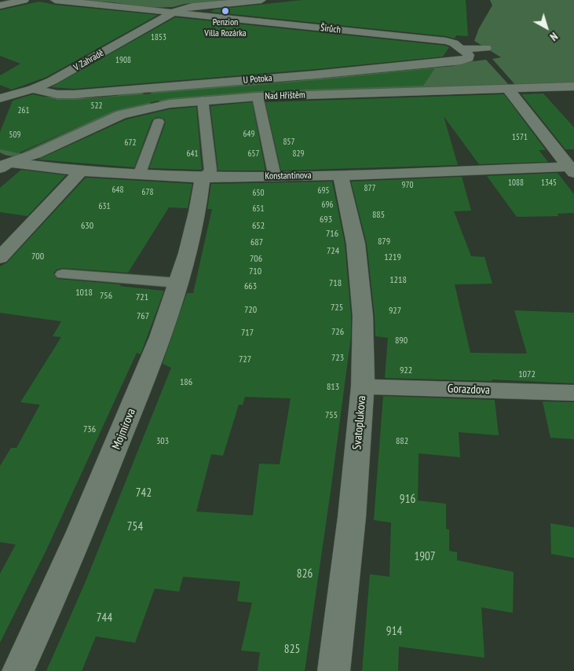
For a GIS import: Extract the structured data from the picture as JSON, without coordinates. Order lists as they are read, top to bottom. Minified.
{"streets":{"street":["Širůch","V Zahradě","U Potoka","Nad Hřištěm","Konstantinova","Gorazdova","Svatoplukova","Mojmírova"]},"crossings":[["Širůch","V Zahradě"],["Širůch","U Potoka"],["V Zahradě","U Potoka"],["Nad Hřištěm","Konstantinova"],["Konstantinova","Svatoplukova"],["Konstantinova","Mojmírova"],["Gorazdova","Svatoplukova"]],"places":["Penzion Villa Rozárka"],"house_numbers":["1853","1908","522","261","649","509","1571","857","672","641","657","829","1088","1345","970","877","648","695","678","650","696","631","651","885","693","630","652","716","879","687","724","700","1219","706","710","1218","718","663","1018","756","721","725","720","927","767","726","717","890","723","727","922","1072","186","813","755","736","303","882","742","916","754","1907","826","744","914","825"],"north":"bottom right"}
